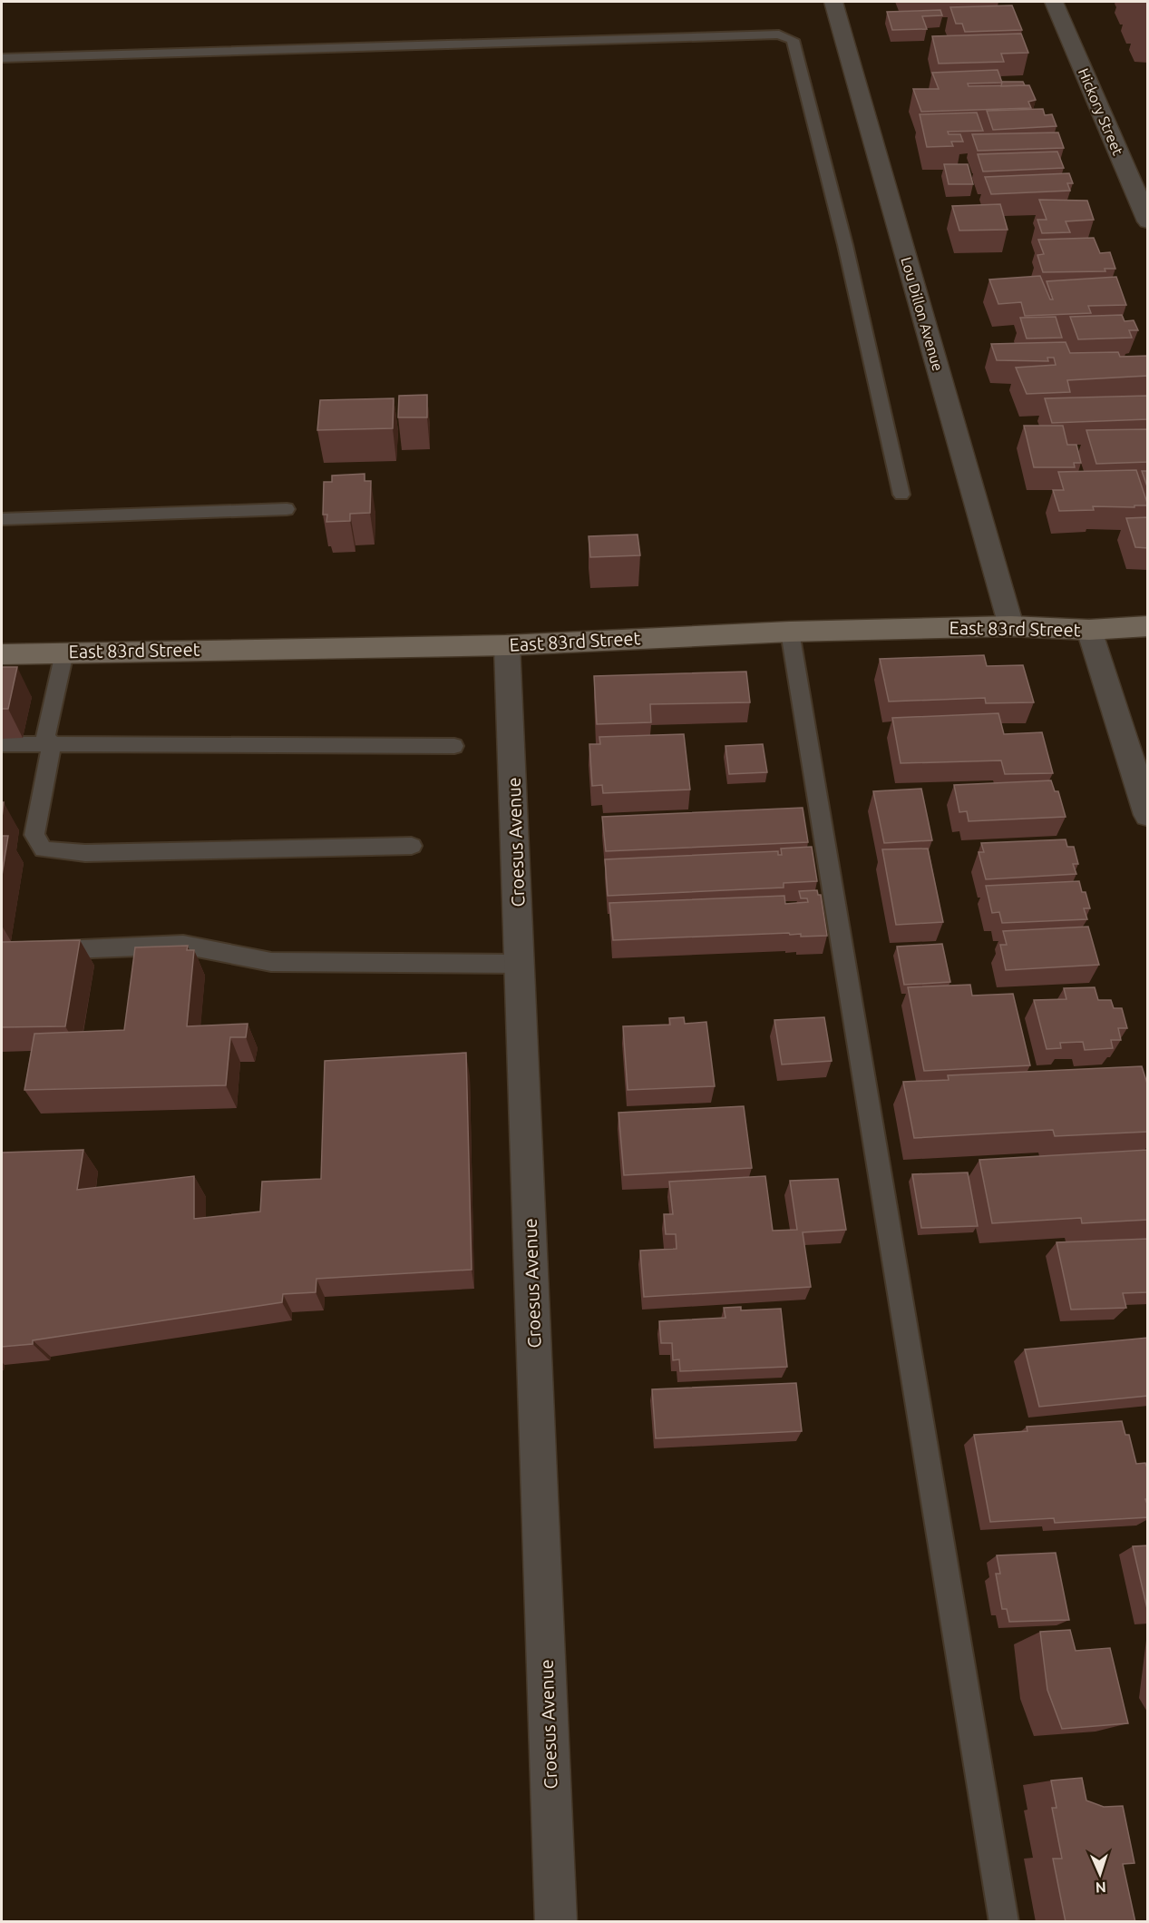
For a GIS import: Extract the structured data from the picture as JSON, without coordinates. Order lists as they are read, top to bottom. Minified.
{"streets":{"street":["Hickory Street","Lou Dillon Avenue","East 83rd Street","Croesus Avenue"]},"crossings":[["Lou Dillon Avenue","East 83rd Street"],["East 83rd Street","Croesus Avenue"]],"north":"bottom"}
